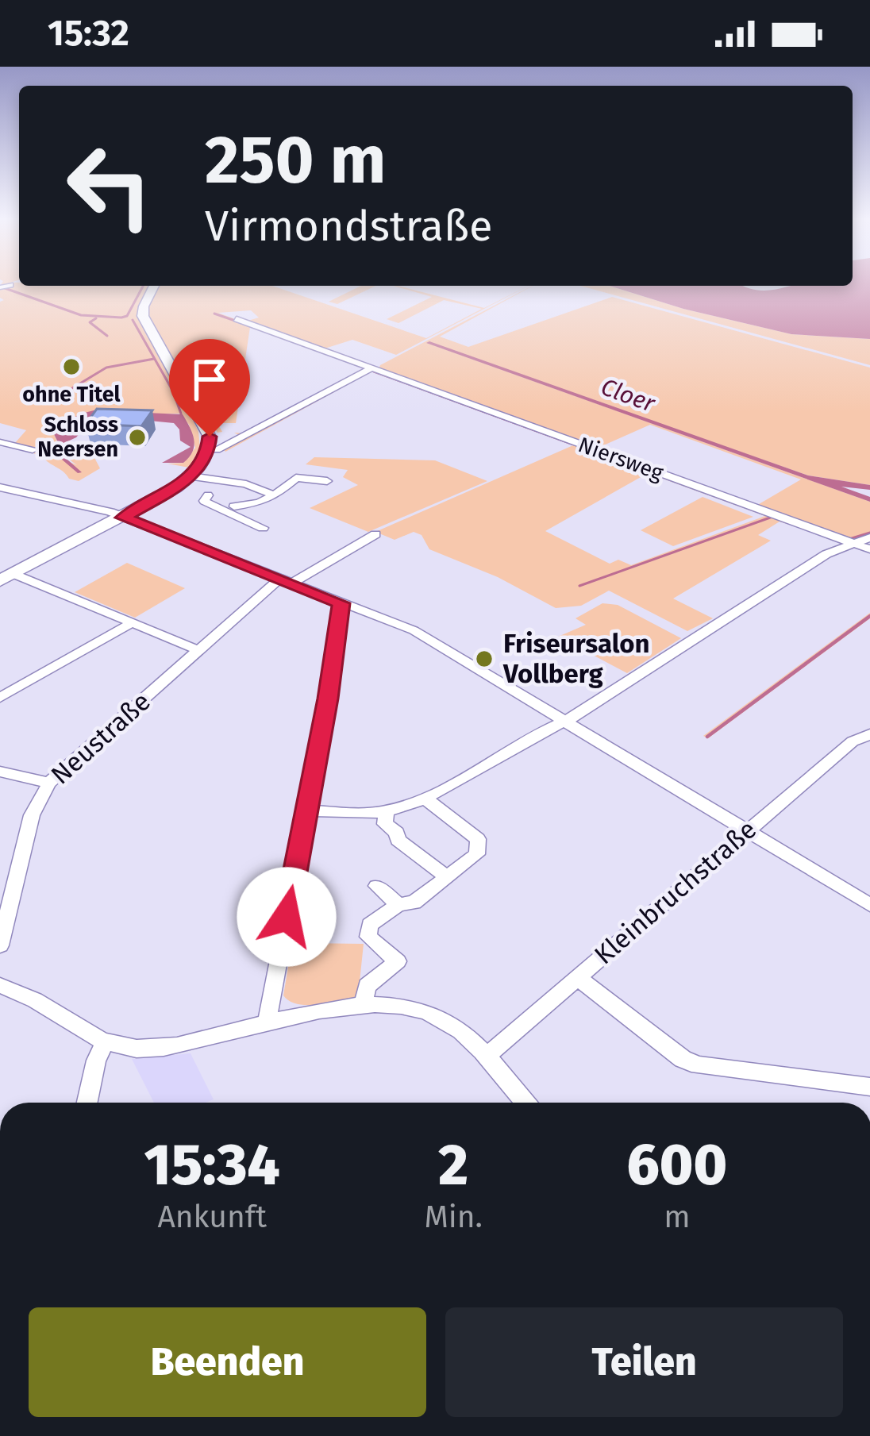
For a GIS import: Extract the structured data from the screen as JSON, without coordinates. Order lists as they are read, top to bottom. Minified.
{"streets":{"street":["Niersweg","Neustraße","Kleinbruchstraße"]},"water":["Cloer"],"places":["ohne Titel","Schloss Neersen","Friseursalon Vollberg"],"page":{"status":"15:32","turn":["250 m","Virmondstraße"],"eta":["15:34","Ankunft","2","Min.","600","m"],"buttons":["Beenden","Teilen"]}}
